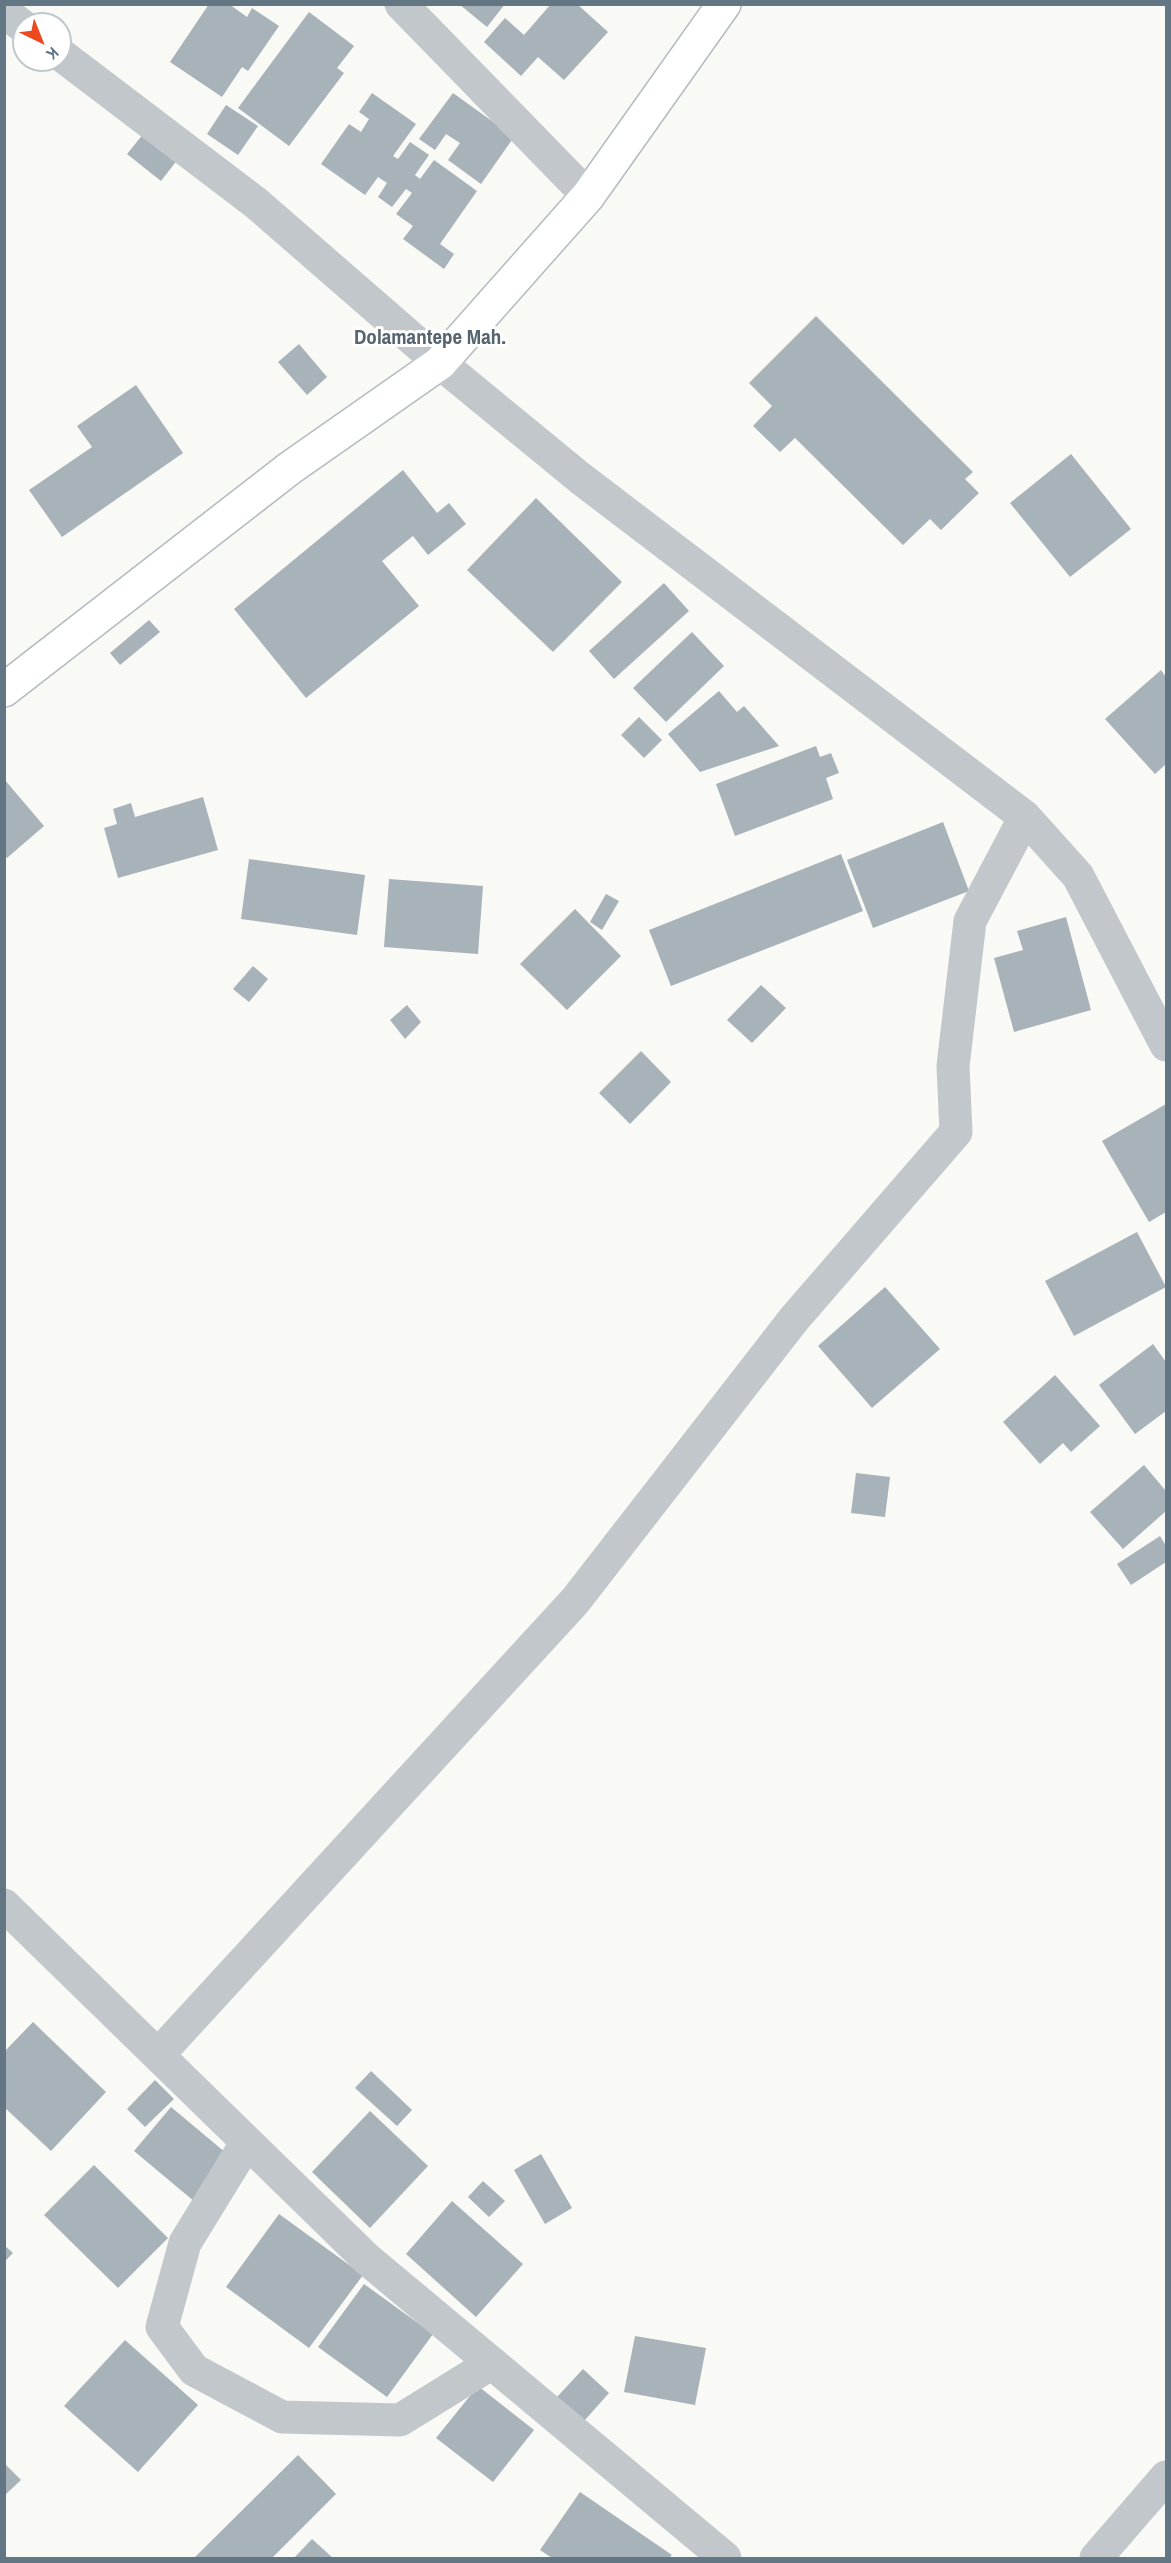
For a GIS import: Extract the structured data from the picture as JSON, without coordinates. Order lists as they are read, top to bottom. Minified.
{"districts":["Dolamantepe Mah."],"north":"bottom right"}
